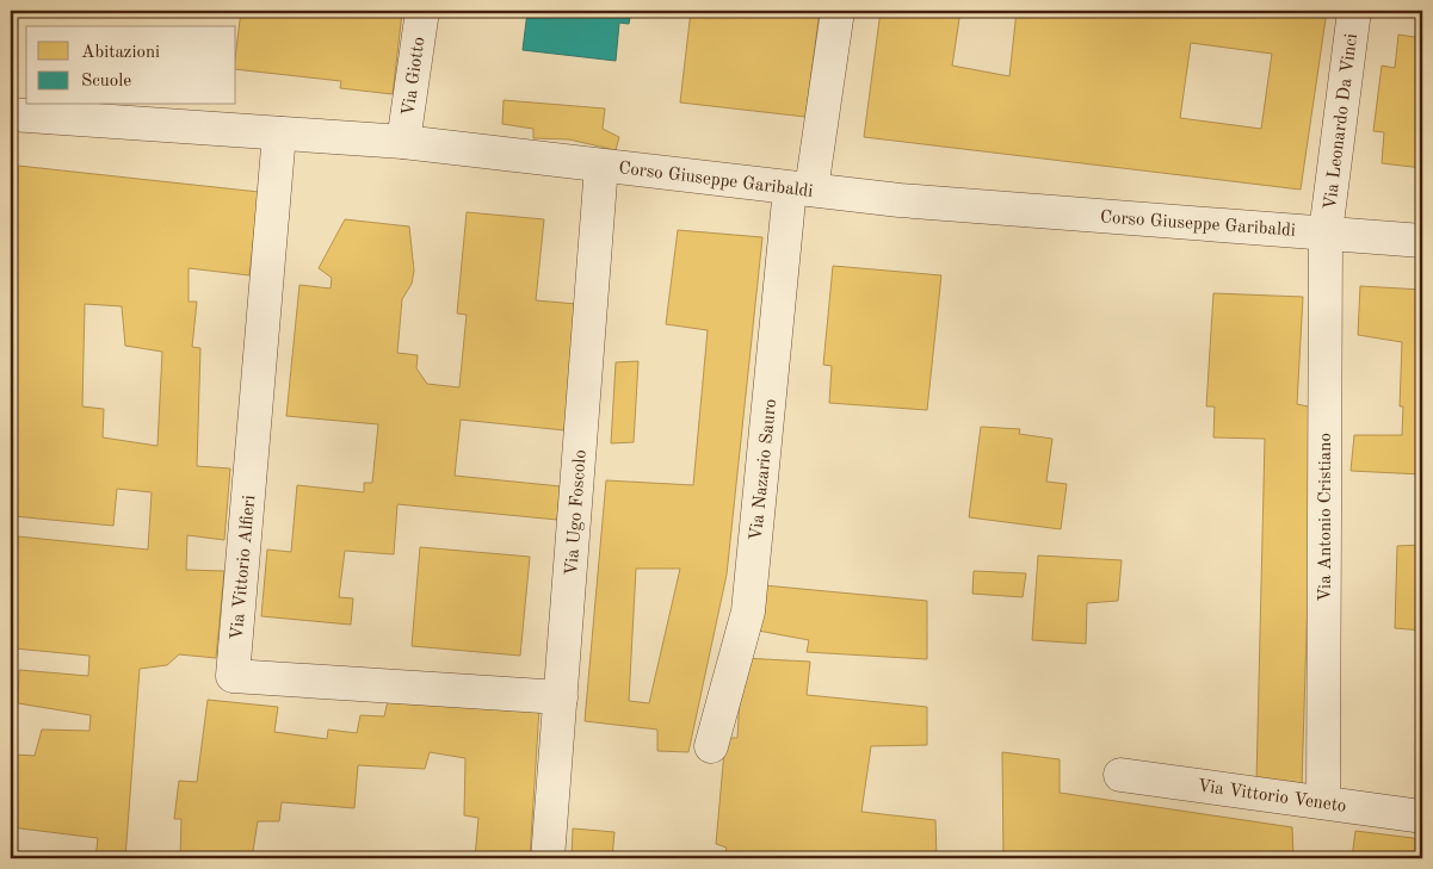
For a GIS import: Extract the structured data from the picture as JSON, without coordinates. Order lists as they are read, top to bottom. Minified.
{"streets":{"street":["Via Giotto","Via Leonardo Da Vinci","Corso Giuseppe Garibaldi","Via Nazario Sauro","Via Ugo Foscolo","Via Antonio Cristiano","Via Vittorio Alfieri","Via Vittorio Veneto"]},"crossings":[["Via Giotto","Corso Giuseppe Garibaldi"],["Via Leonardo Da Vinci","Corso Giuseppe Garibaldi"],["Via Leonardo Da Vinci","Via Antonio Cristiano"],["Corso Giuseppe Garibaldi","Via Nazario Sauro"],["Corso Giuseppe Garibaldi","Via Ugo Foscolo"],["Corso Giuseppe Garibaldi","Via Antonio Cristiano"],["Corso Giuseppe Garibaldi","Via Vittorio Alfieri"],["Via Ugo Foscolo","Via Vittorio Alfieri"],["Via Antonio Cristiano","Via Vittorio Veneto"]],"legend":["Abitazioni","Scuole"]}
